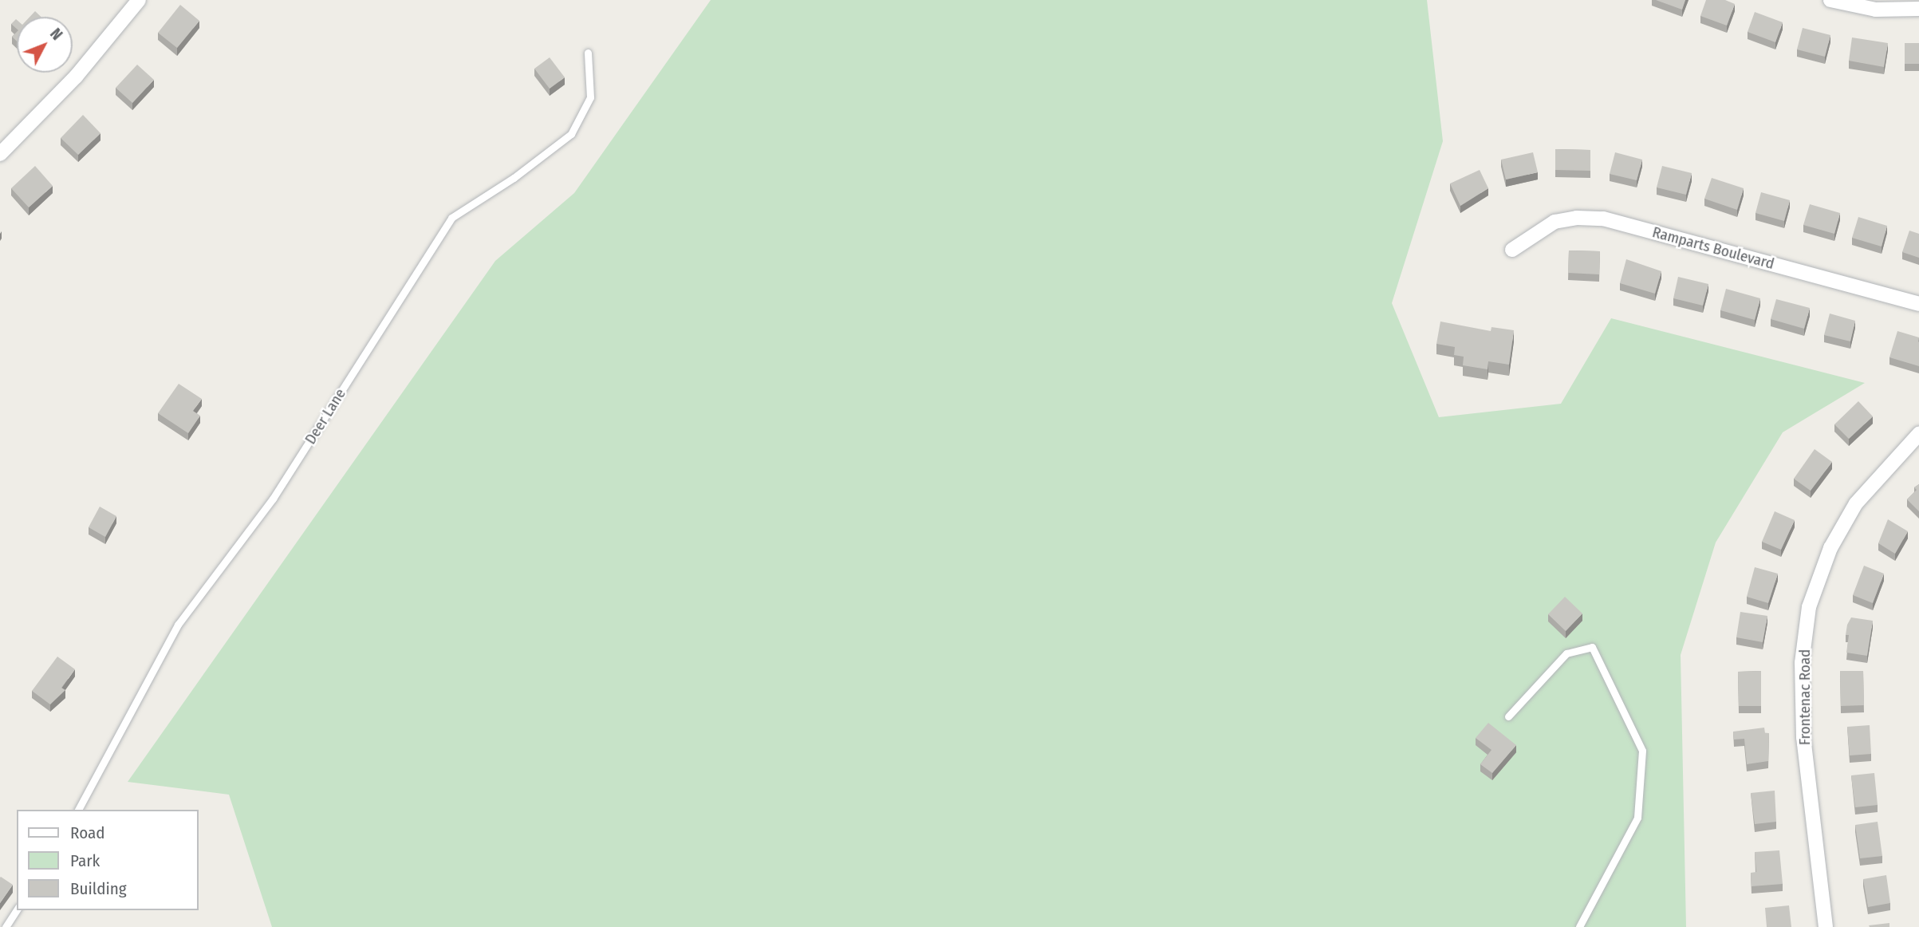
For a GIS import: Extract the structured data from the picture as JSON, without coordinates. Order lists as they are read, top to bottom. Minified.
{"streets":{"street":["Ramparts Boulevard","Frontenac Road"],"lane":["Deer Lane"]},"legend":["Road","Park","Building"],"north":"top right"}
